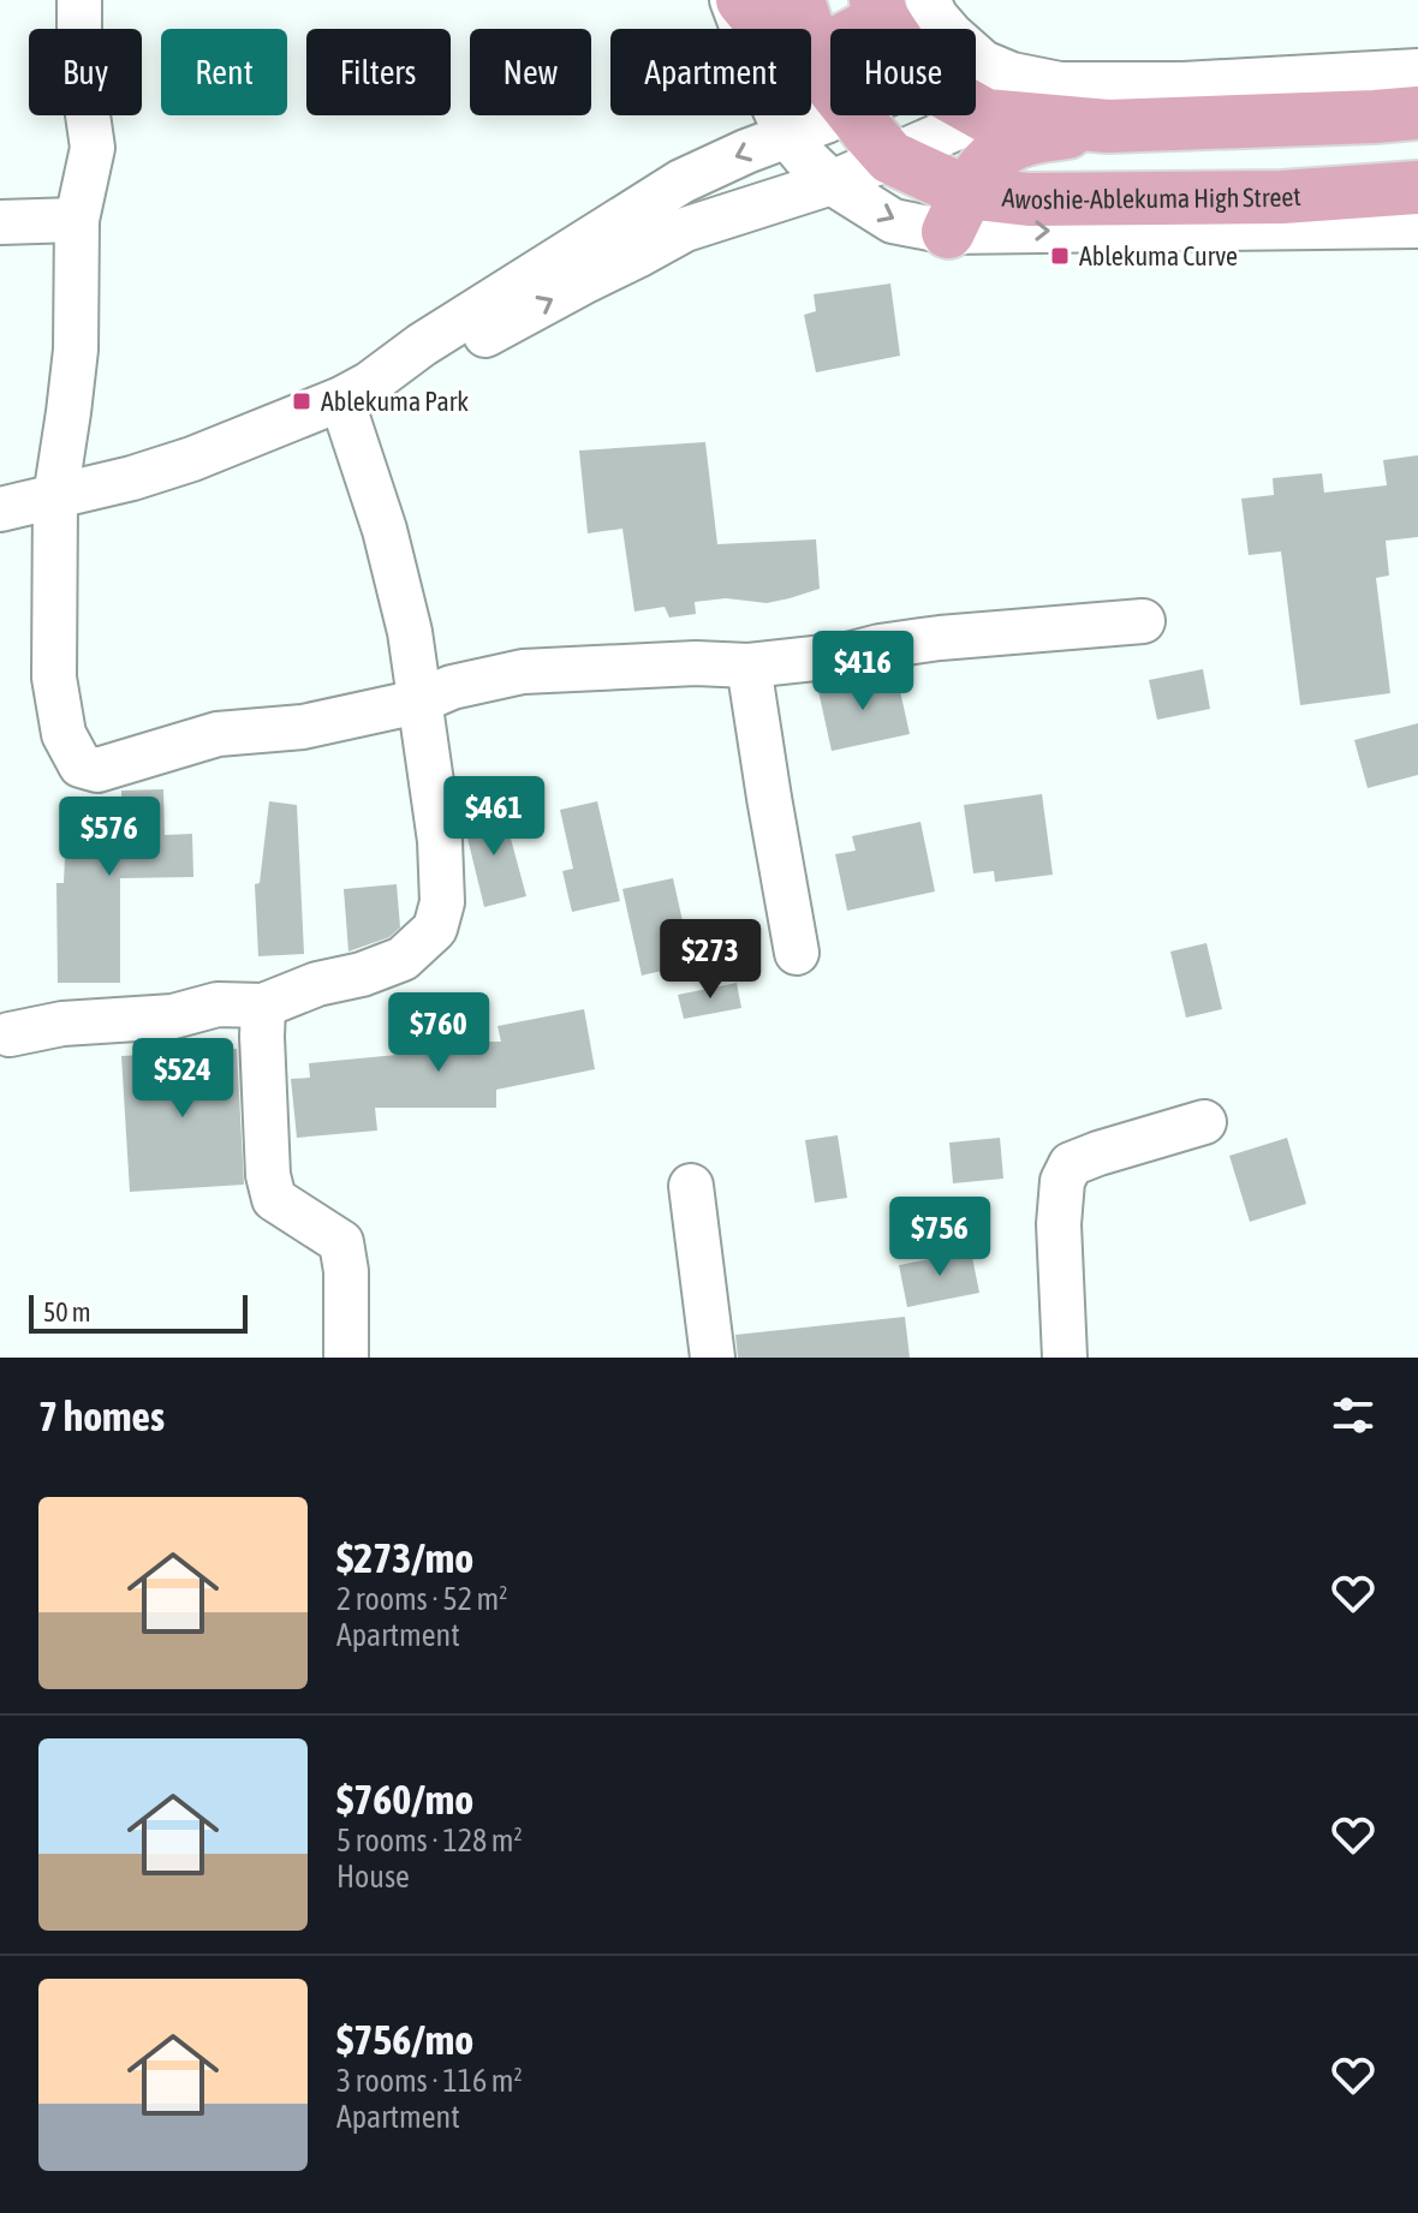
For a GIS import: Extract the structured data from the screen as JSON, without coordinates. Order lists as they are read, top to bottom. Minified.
{"streets":{"main road":["Awoshie-Ablekuma High Street"]},"places":{"transit":["Ablekuma Curve","Ablekuma Park"]},"scale_bar":"50 m","page":{"chip":["Buy","Rent","Filters","New","Apartment","House"],"price":["$416","$461","$576","$273","$760","$524","$756"],"scale":"50 m","heading":"7 homes","list":[{"name":"$273/mo","note":"2 rooms · 52 m² · Apartment"},{"name":"$760/mo","note":"5 rooms · 128 m² · House"},{"name":"$756/mo","note":"3 rooms · 116 m² · Apartment"}]}}
